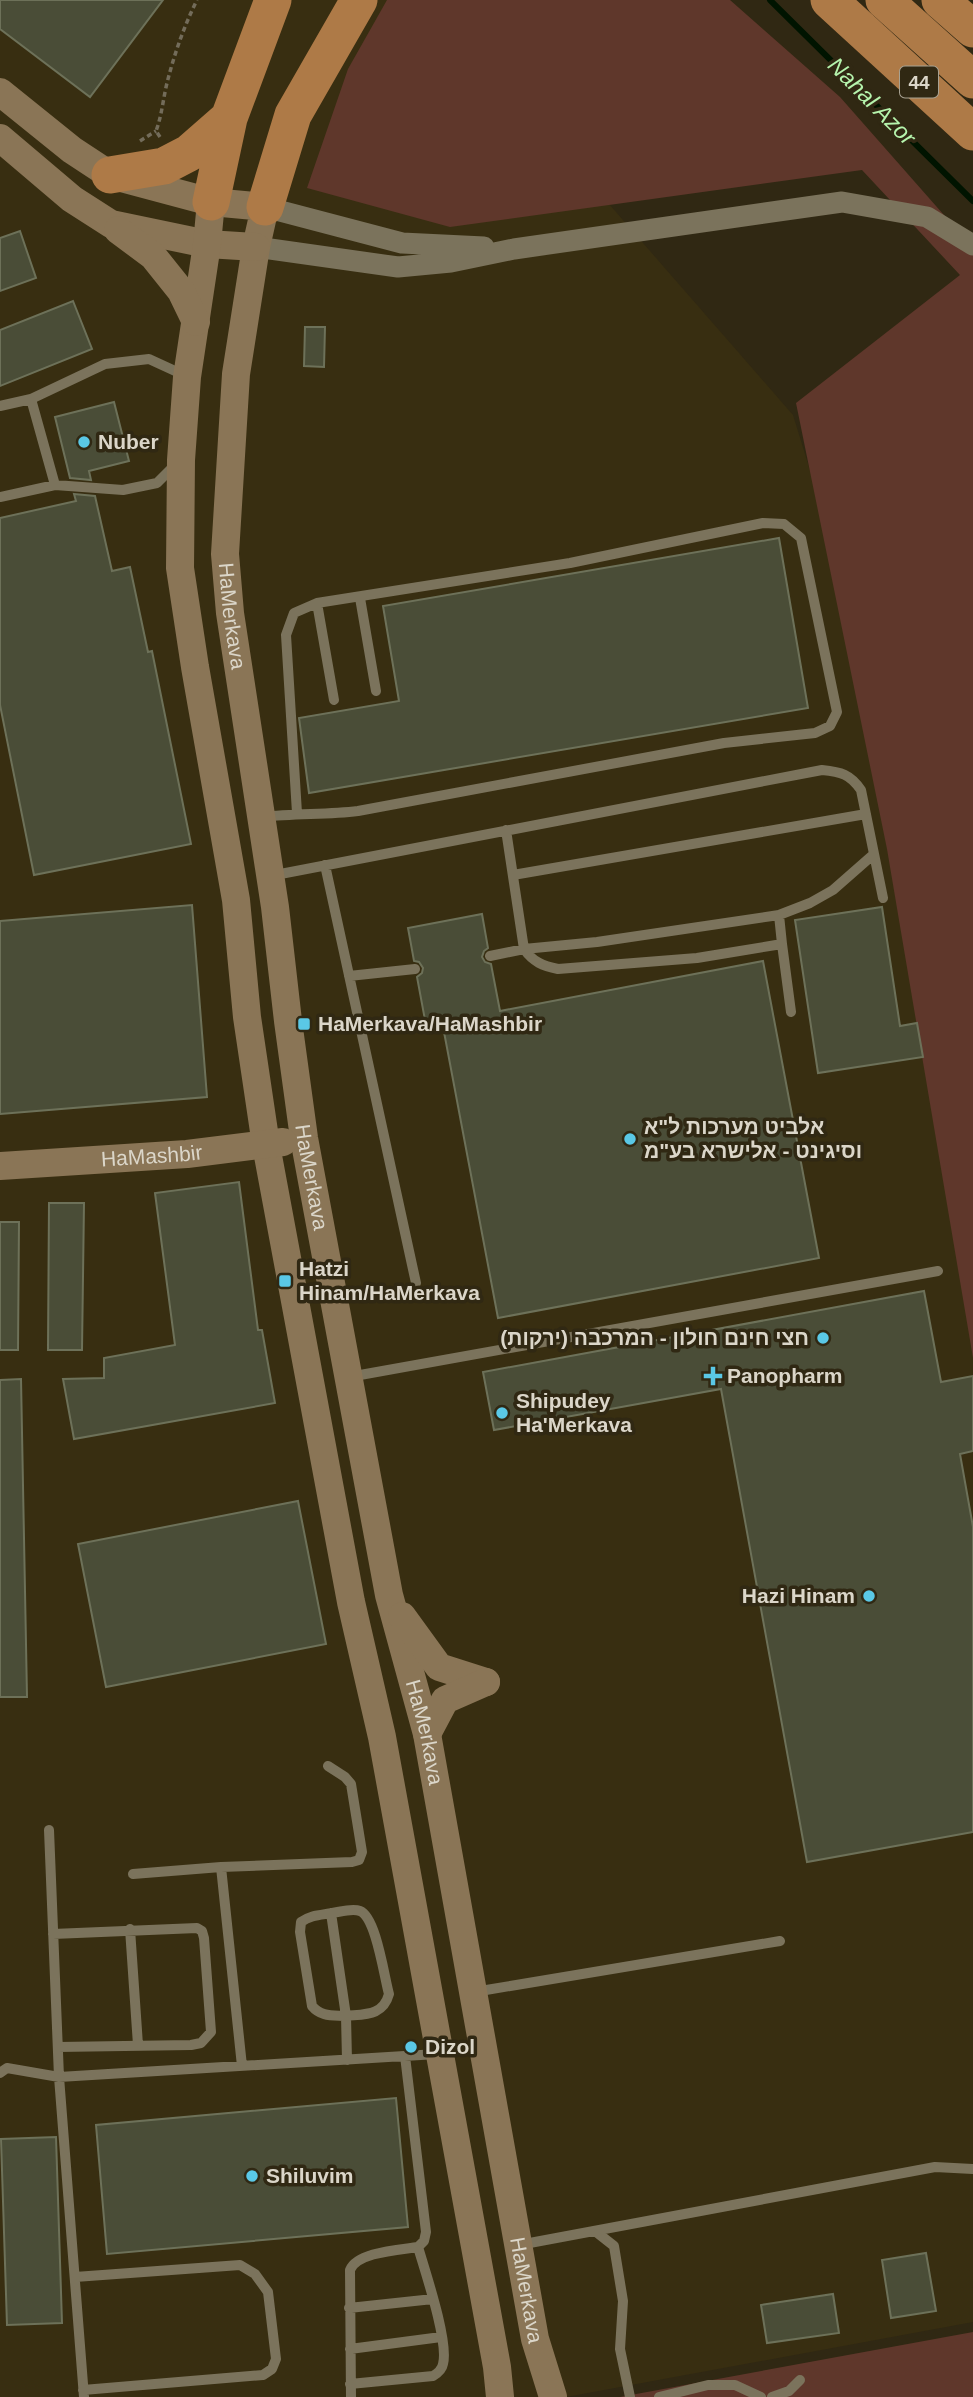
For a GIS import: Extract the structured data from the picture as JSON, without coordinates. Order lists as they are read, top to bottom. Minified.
{"streets":{"highway":["44"],"street":["HaMerkava","HaMashbir"]},"crossings":[["HaMerkava","HaMashbir"]],"water":["Nahal Azor"],"places":{"other":["Nuber","אלביט מערכות ל\"א וסיגינט - אלישרא בע\"מ","חצי חינם חולון - המרכבה (ירקות)","Shipudey Ha'Merkava","Hazi Hinam","Dizol","Shiluvim"],"transit":["HaMerkava/HaMashbir","Hatzi Hinam/HaMerkava"],"health":["Panopharm"]}}
